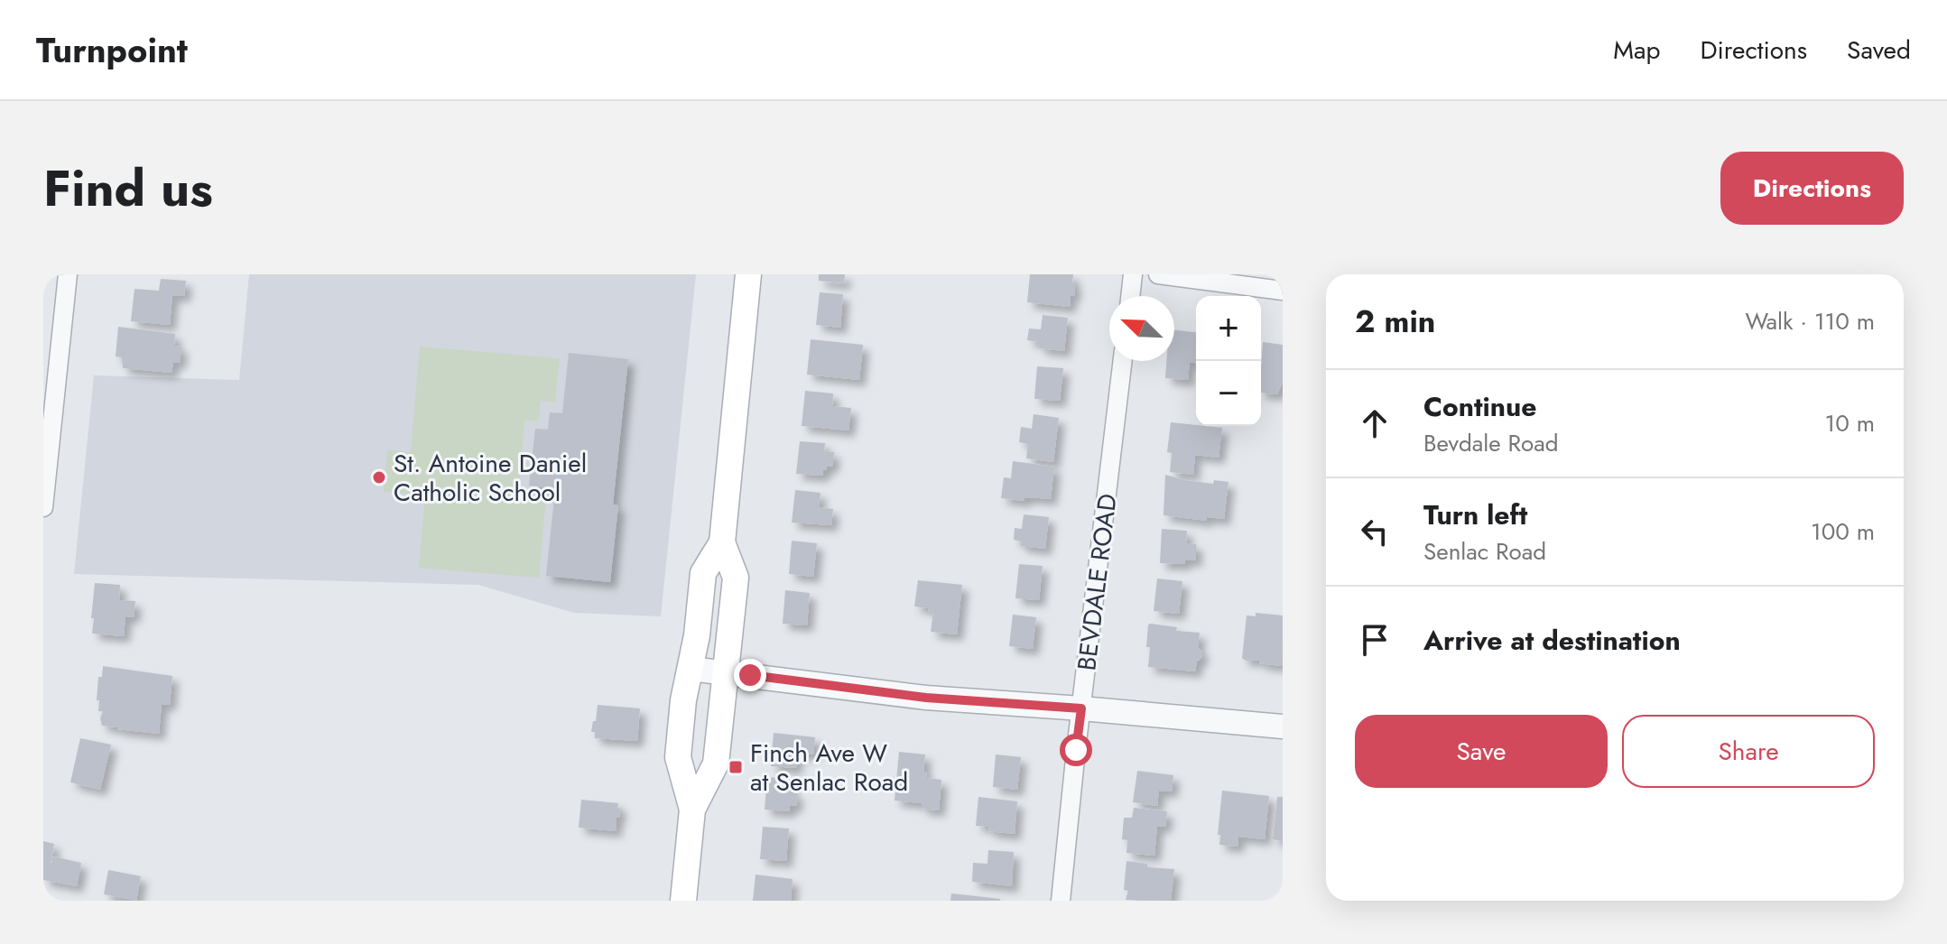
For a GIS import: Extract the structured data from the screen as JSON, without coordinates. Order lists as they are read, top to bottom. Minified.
{"streets":{"street":["BEVDALE ROAD"]},"places":{"other":["St. Antoine Daniel Catholic School"],"transit":["Finch Ave W at Senlac Road"]},"north":"top left","page":{"header":"Turnpoint","nav":["Map","Directions","Saved"],"title":"Find us","buttons":["Directions",["Save","Share"]],"heading":["2 min","Walk · 110 m"],"map_buttons":["+","−"],"list":[["Continue","Bevdale Road","10 m"],["Turn left","Senlac Road","100 m"],"Arrive at destination"]}}
